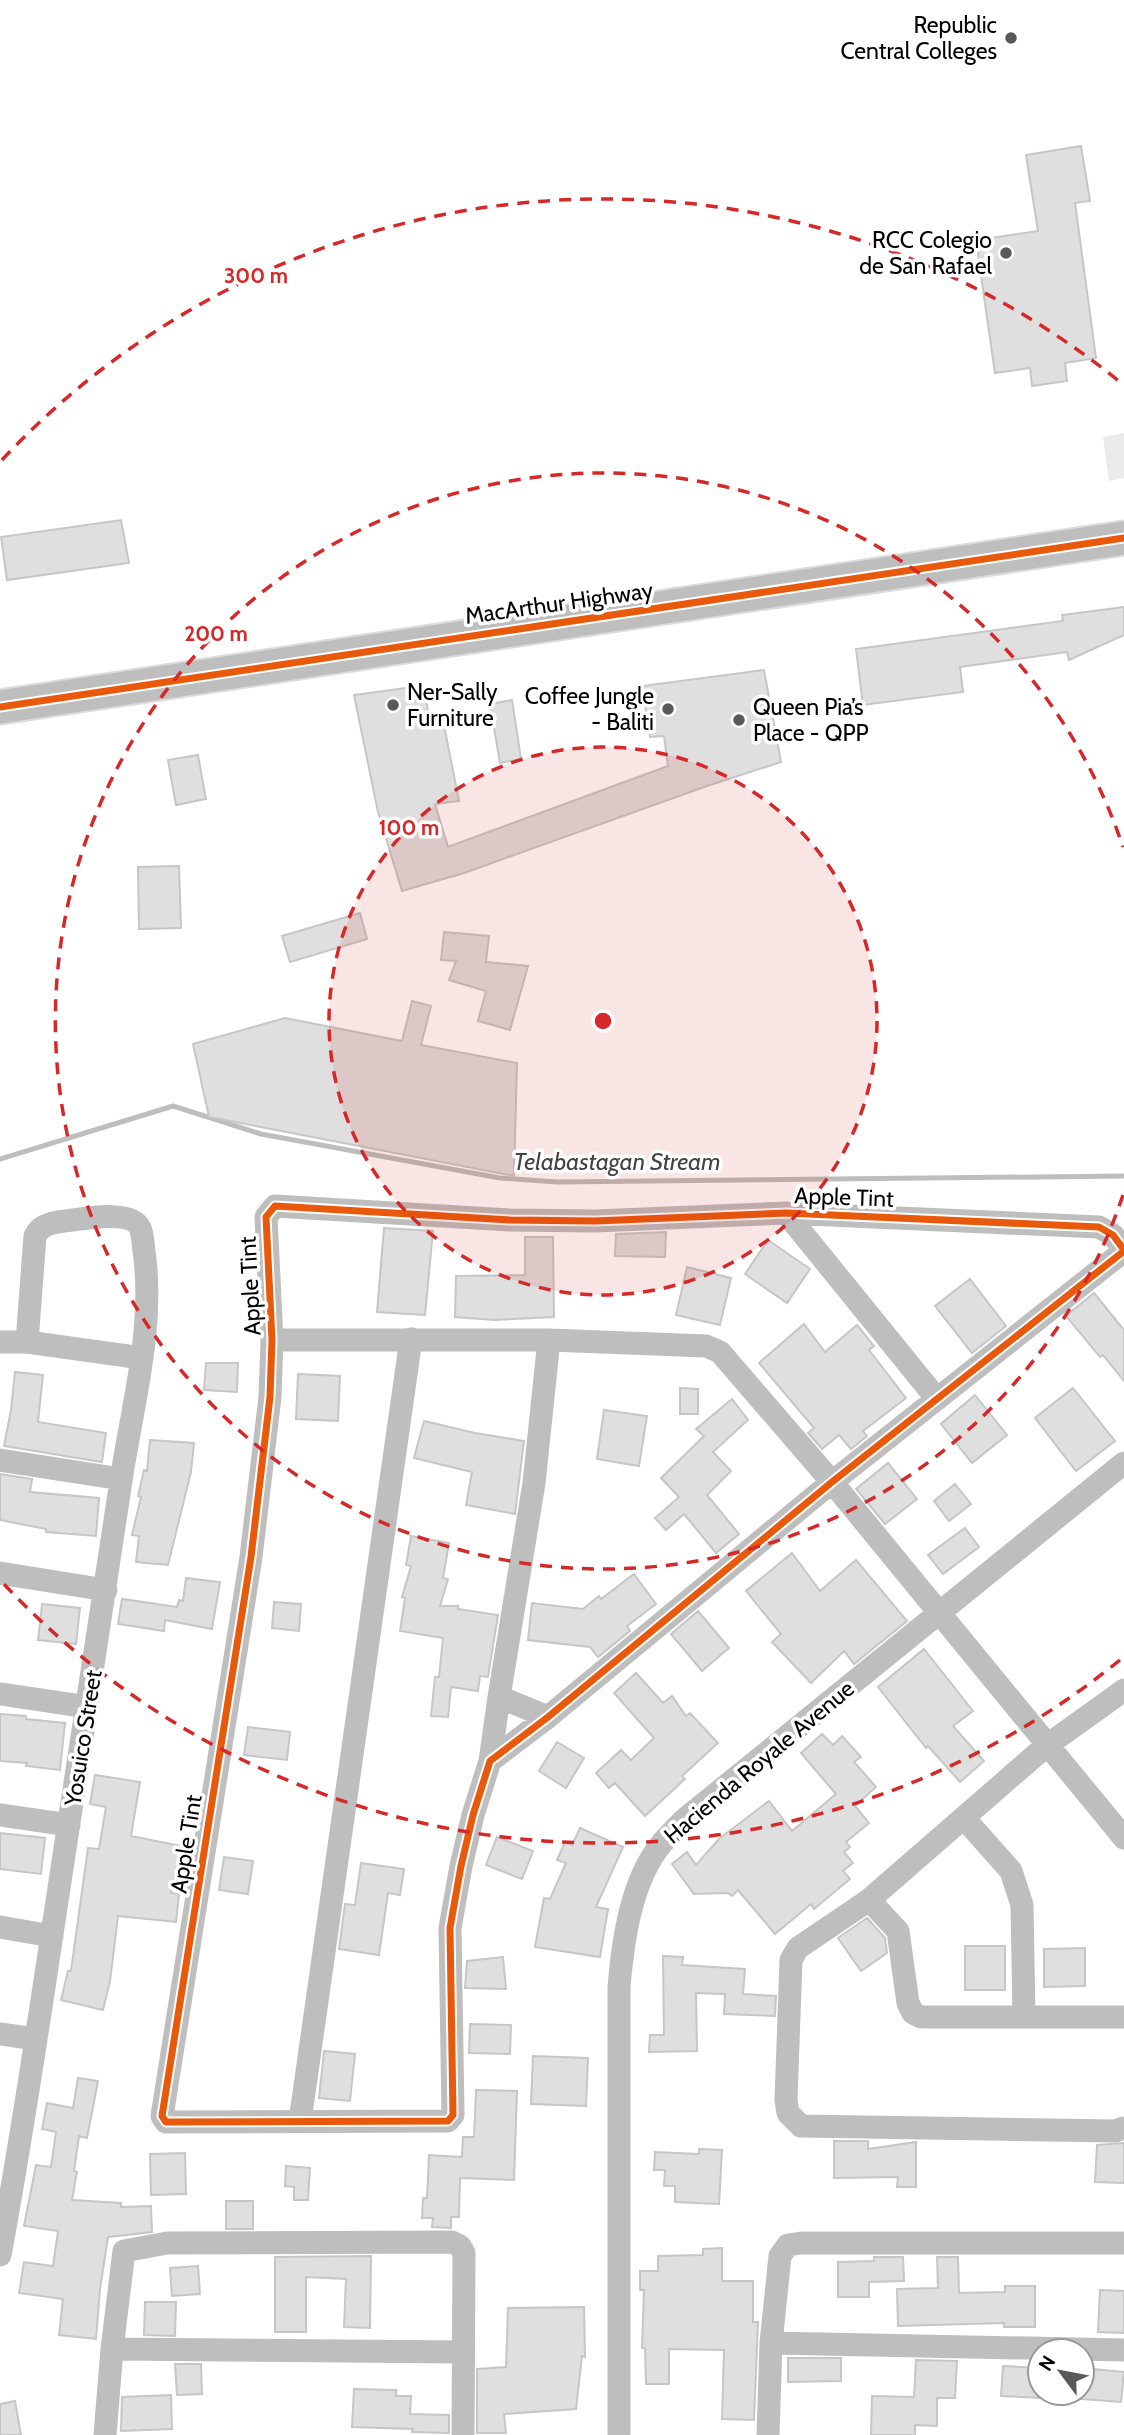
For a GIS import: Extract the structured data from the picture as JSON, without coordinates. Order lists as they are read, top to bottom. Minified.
{"streets":{"highway":["MacArthur Highway"],"street":["Apple Tint","Yosuico Street","Hacienda Royale Avenue"]},"water":["Telabastagan Stream"],"places":["Republic Central Colleges","RCC Colegio de San Rafael","Ner-Sally Furniture","Coffee Jungle - Baliti","Queen Pia’s Place - QPP"],"north":"top left","rings":["300 m","200 m","100 m"]}
